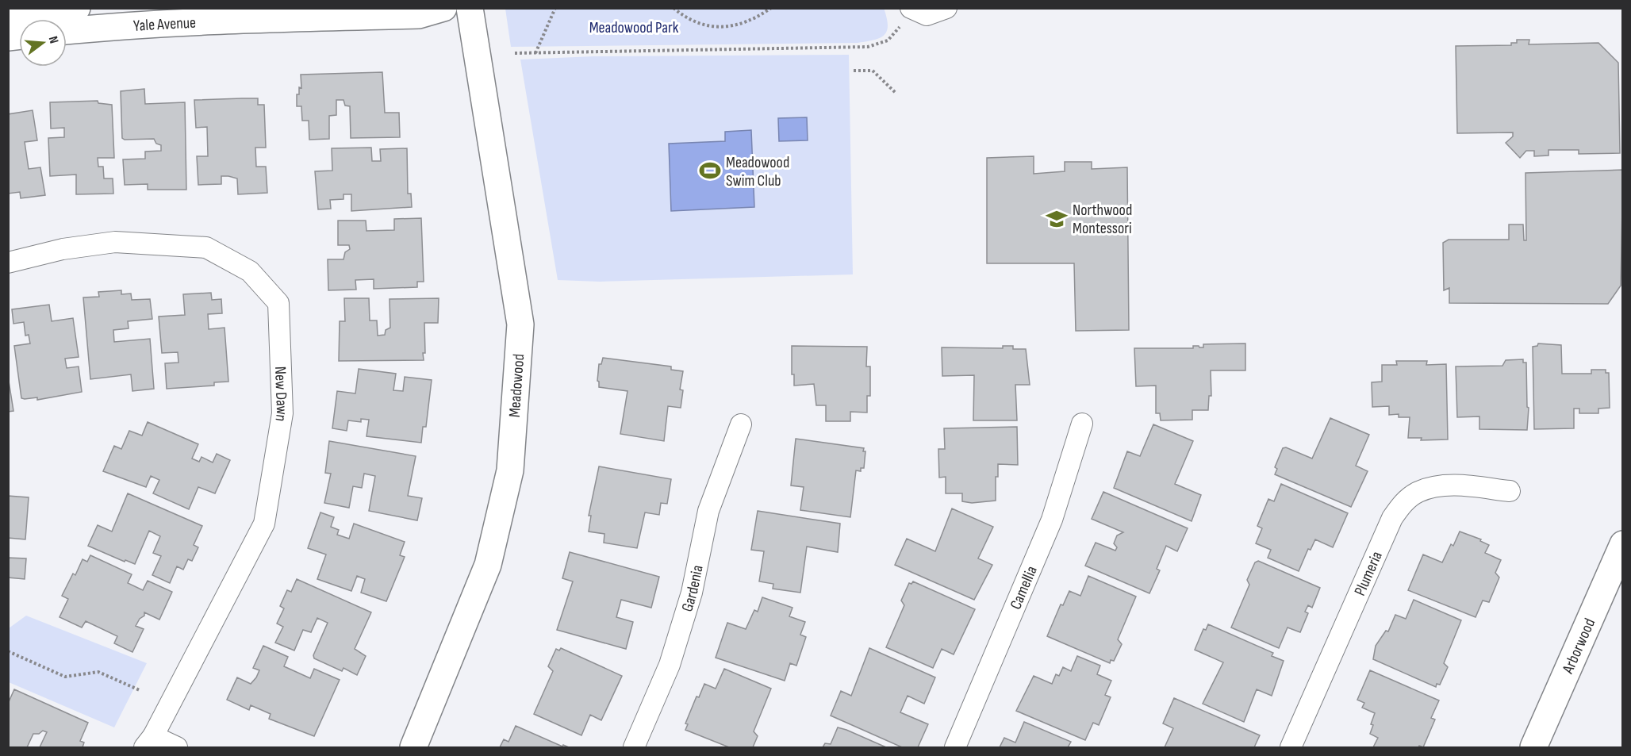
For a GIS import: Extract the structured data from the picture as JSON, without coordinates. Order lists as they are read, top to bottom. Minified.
{"streets":{"street":["Yale Avenue","Meadowood","New Dawn","Plumeria","Gardenia","Camellia","Arborwood"]},"parks":["Meadowood Park"],"places":{"sports":["Meadowood Swim Club"],"school or university":["Northwood Montessori"]},"north":"right"}
